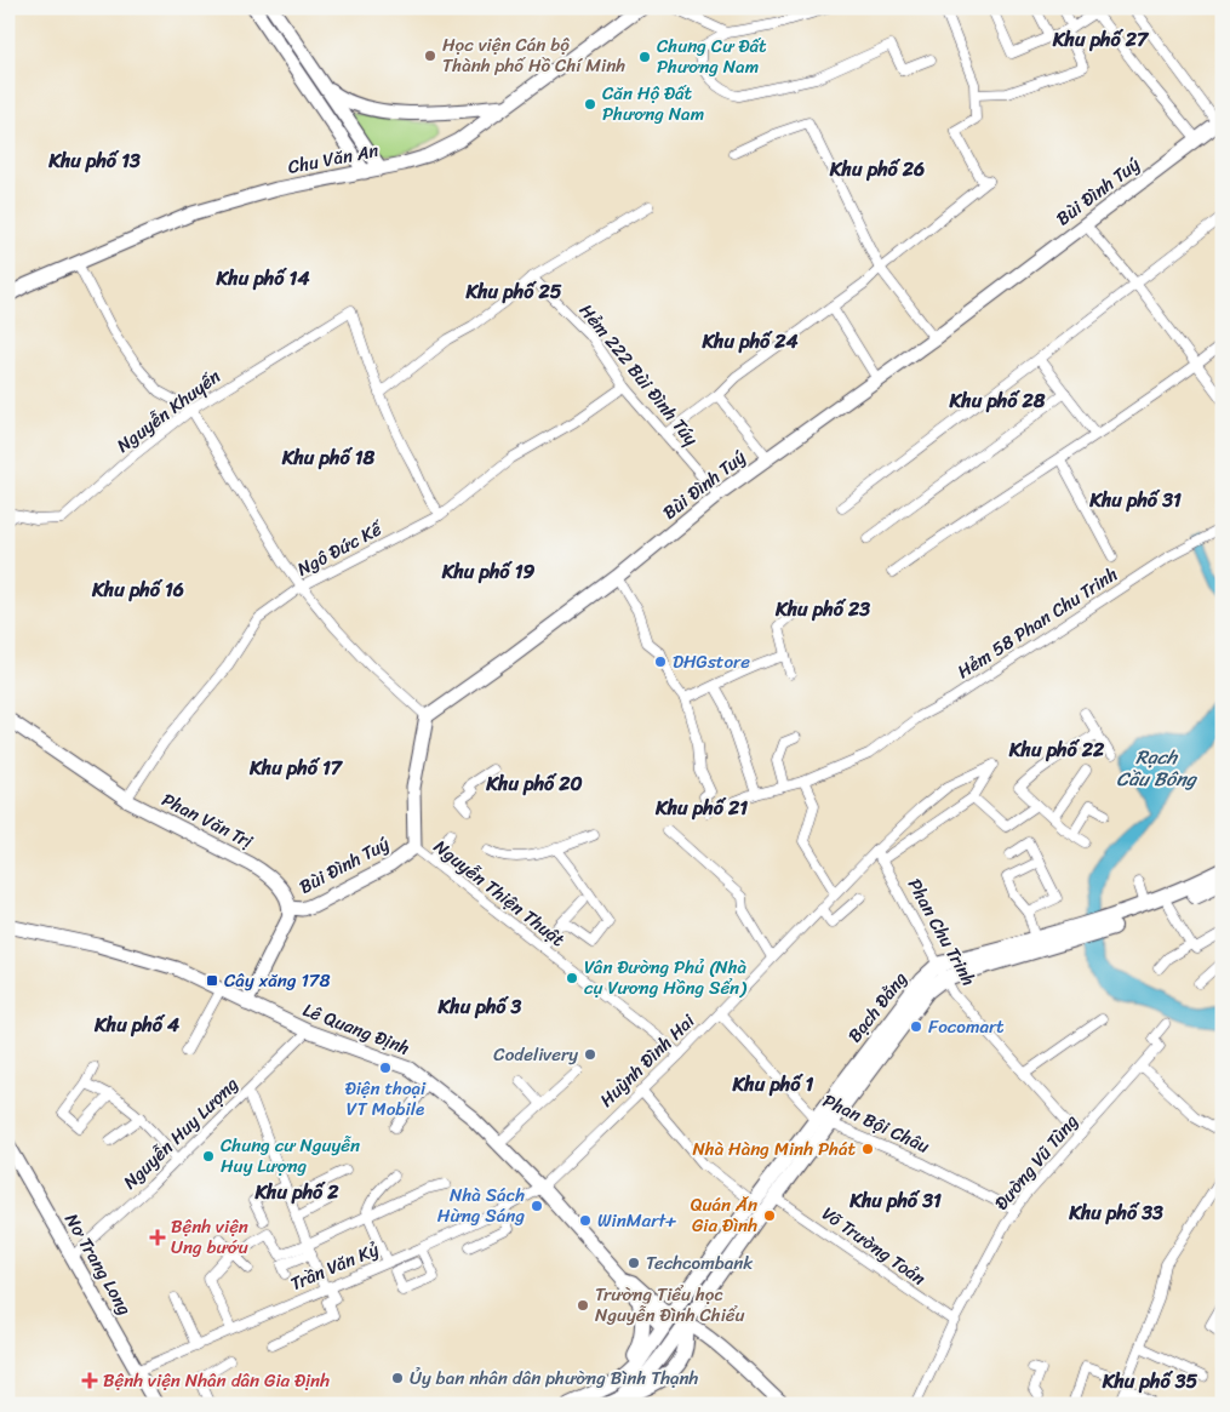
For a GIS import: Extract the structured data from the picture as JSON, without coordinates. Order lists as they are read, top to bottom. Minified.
{"streets":{"main road":["Bạch Đằng"],"street":["Chu Văn An","Bùi Đình Tuý","Hẻm 222 Bùi Đình Túy","Nguyễn Khuyến","Ngô Đức Kế","Hẻm 58 Phan Chu Trinh","Phan Văn Trị","Nguyễn Thiện Thuật","Phan Chu Trinh","Lê Quang Định","Huỳnh Đình Hai","Phan Bội Châu","Nguyễn Huy Lượng","Đường Vũ Tùng","Võ Trường Toản","Nơ Trang Long","Trần Văn Kỷ"]},"crossings":[["Bùi Đình Tuý","Hẻm 222 Bùi Đình Túy"],["Bùi Đình Tuý","Phan Văn Trị"],["Bùi Đình Tuý","Nguyễn Thiện Thuật"],["Hẻm 222 Bùi Đình Túy","Ngô Đức Kế"],["Ngô Đức Kế","Phan Văn Trị"],["Nguyễn Thiện Thuật","Huỳnh Đình Hai"],["Phan Chu Trinh","Bạch Đằng"],["Phan Chu Trinh","Huỳnh Đình Hai"],["Phan Chu Trinh","Đường Vũ Tùng"],["Bạch Đằng","Lê Quang Định"],["Bạch Đằng","Phan Bội Châu"],["Bạch Đằng","Võ Trường Toản"],["Lê Quang Định","Huỳnh Đình Hai"],["Lê Quang Định","Nguyễn Huy Lượng"],["Lê Quang Định","Trần Văn Kỷ"],["Huỳnh Đình Hai","Phan Bội Châu"],["Huỳnh Đình Hai","Trần Văn Kỷ"],["Phan Bội Châu","Đường Vũ Tùng"],["Nguyễn Huy Lượng","Nơ Trang Long"],["Đường Vũ Tùng","Võ Trường Toản"],["Nơ Trang Long","Trần Văn Kỷ"]],"districts":["Khu phố 27","Khu phố 13","Khu phố 26","Khu phố 14","Khu phố 25","Khu phố 24","Khu phố 28","Khu phố 18","Khu phố 31","Khu phố 19","Khu phố 16","Khu phố 23","Khu phố 22","Khu phố 17","Khu phố 20","Khu phố 21","Khu phố 3","Khu phố 4","Khu phố 1","Khu phố 2","Khu phố 31","Khu phố 33","Khu phố 35"],"water":["Rạch Cầu Bông"],"places":{"other":["Học viện Cán bộ Thành phố Hồ Chí Minh","Chung Cư Đất Phương Nam","Căn Hộ Đất Phương Nam","DHGstore","Vân Đường Phủ (Nhà cụ Vương Hồng Sển)","Focomart","Codelivery","Điện thoại VT Mobile","Nhà Hàng Minh Phát","Chung cư Nguyễn Huy Lượng","Nhà Sách Hừng Sáng","Quán Ăn Gia Đình","WinMart+","Techcombank","Trường Tiểu học Nguyễn Đình Chiểu","Ủy ban nhân dân phường Bình Thạnh"],"transit":["Cây xăng 178"],"health":["Bệnh viện Ung bướu","Bệnh viện Nhân dân Gia Định"]}}
